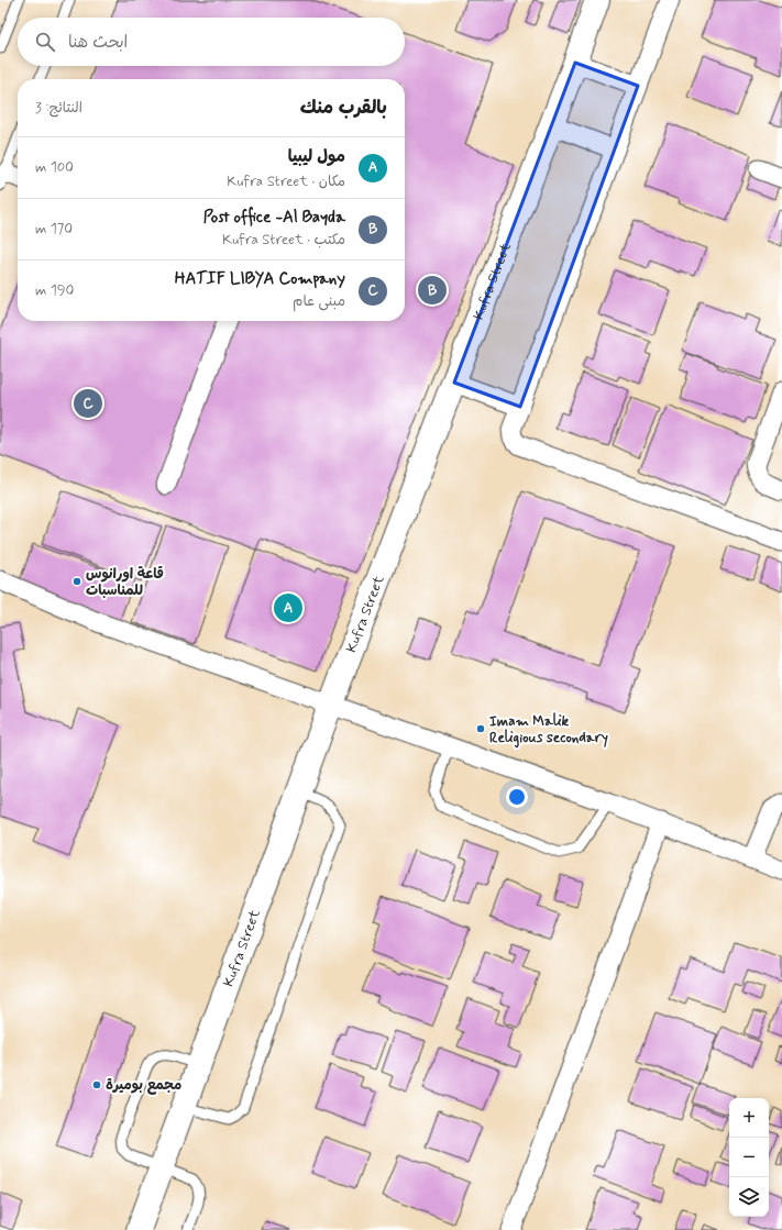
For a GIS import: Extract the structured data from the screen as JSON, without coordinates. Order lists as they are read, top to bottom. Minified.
{"streets":{"street":["Kufra Street"]},"places":["قاعة اورانوس للمناسبات","Imam Malik Religious secondary","مجمع بوميرة"],"page":{"search":"ابحث هنا","heading":["بالقرب منك","النتائج: 3"],"list":[{"mark":"A","name":"مول ليبيا","note":"مكان · Kufra Street","value":"100 m"},{"mark":"B","name":"Post office -Al Bayda","note":"مكتب · Kufra Street","value":"170 m"},{"mark":"C","name":"HATIF LIBYA Company","note":"مبنى عام","value":"190 m"}],"pins":["B","C","A"],"map_buttons":["+","−"]}}
